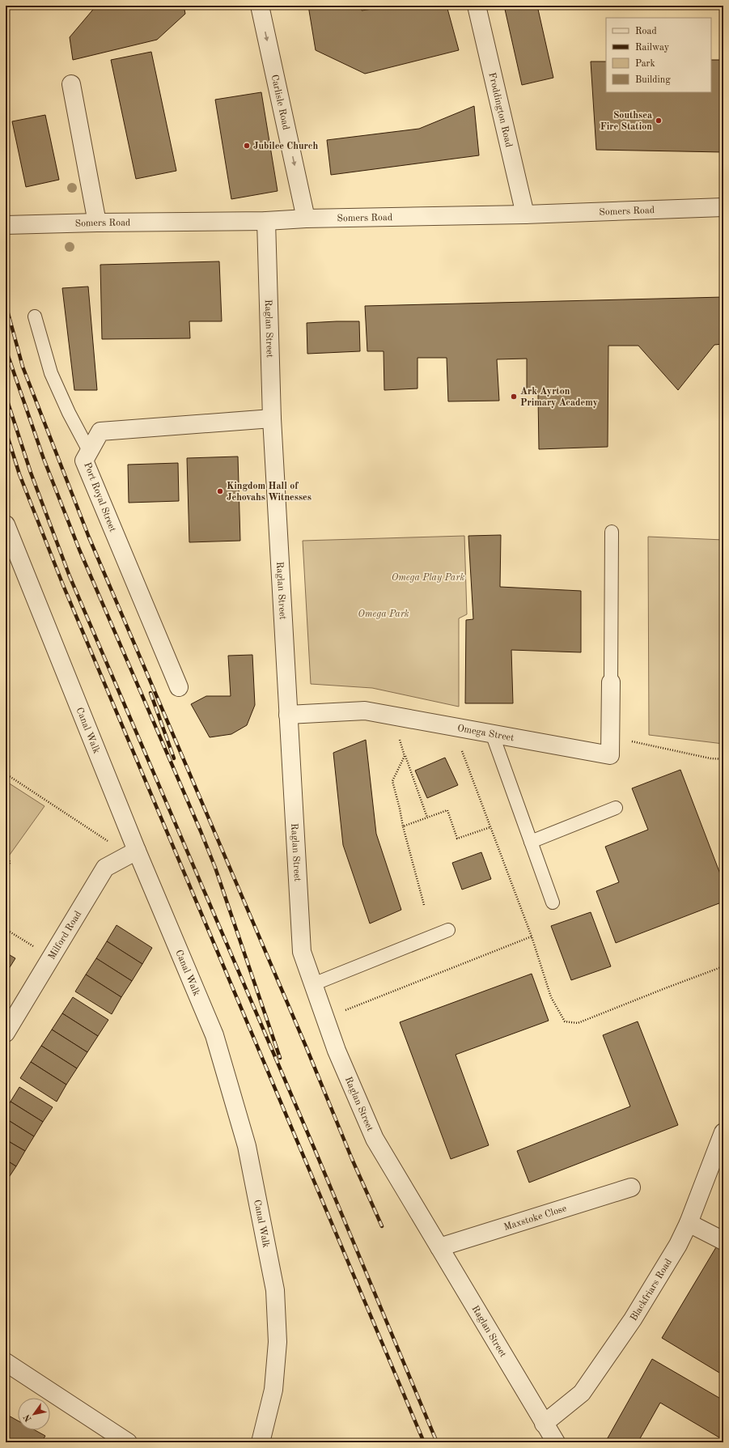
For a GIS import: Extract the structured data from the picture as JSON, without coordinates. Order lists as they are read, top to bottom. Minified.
{"streets":{"street":["Carlisle Road","Froddington Road","Somers Road","Raglan Street","Port Royal Street","Canal Walk","Omega Street","Milford Road","Maxstoke Close","Blackfriars Road"]},"crossings":[["Carlisle Road","Somers Road"],["Froddington Road","Somers Road"],["Somers Road","Raglan Street"],["Raglan Street","Port Royal Street"],["Raglan Street","Omega Street"],["Raglan Street","Maxstoke Close"],["Raglan Street","Blackfriars Road"],["Canal Walk","Milford Road"]],"one_way":["Carlisle Road"],"parks":["Omega Play Park","Omega Park"],"places":["Southsea Fire Station","Jubilee Church","Ark Ayrton Primary Academy","Kingdom Hall of Jehovahs Witnesses"],"legend":["Road","Railway","Park","Building"],"north":"bottom left"}
